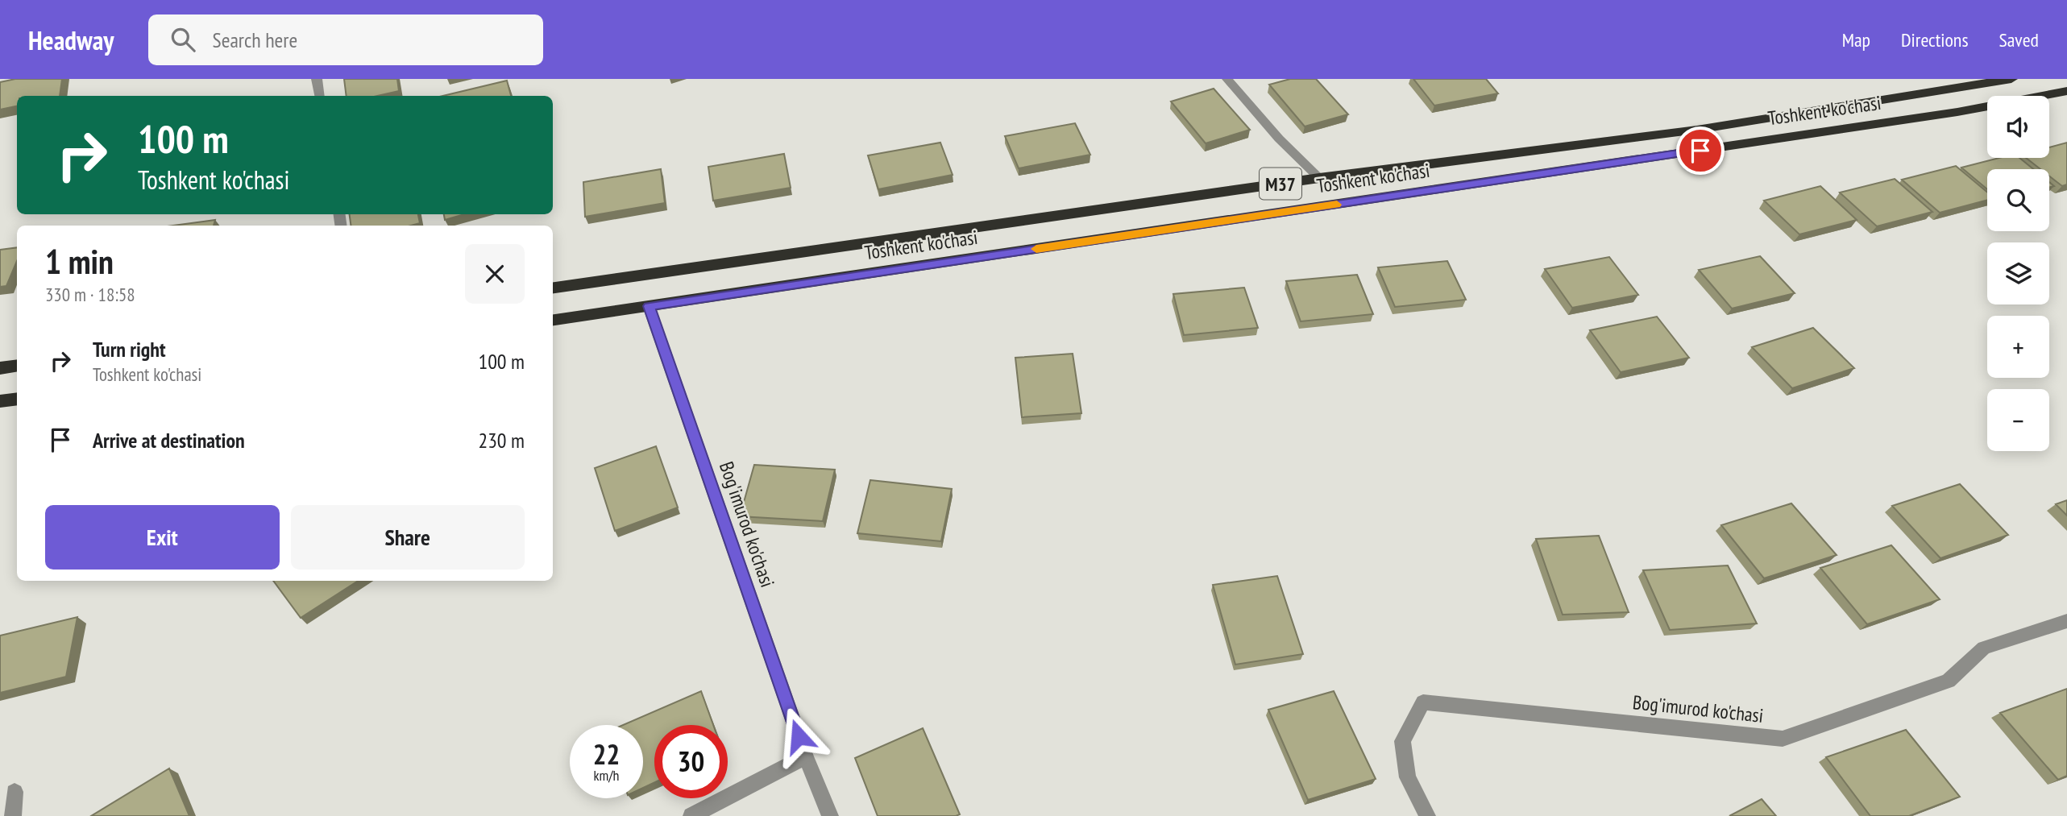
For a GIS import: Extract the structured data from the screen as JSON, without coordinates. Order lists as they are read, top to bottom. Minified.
{"streets":{"highway":["Toshkent ko'chasi","M37"],"street":["Bog'imurod ko'chasi"]},"crossings":[["Toshkent ko'chasi","Bog'imurod ko'chasi"]],"page":{"header":"Headway","search":"Search here","nav":["Map","Directions","Saved"],"map_buttons":["+","−"],"turn":["100 m","Toshkent ko'chasi"],"heading":["1 min","330 m · 18:58"],"list":[{"name":"Turn right","note":"Toshkent ko'chasi","value":"100 m"},{"name":"Arrive at destination","value":"230 m"}],"buttons":["Exit","Share"],"speed":"22 km/h","limit":"30"}}
